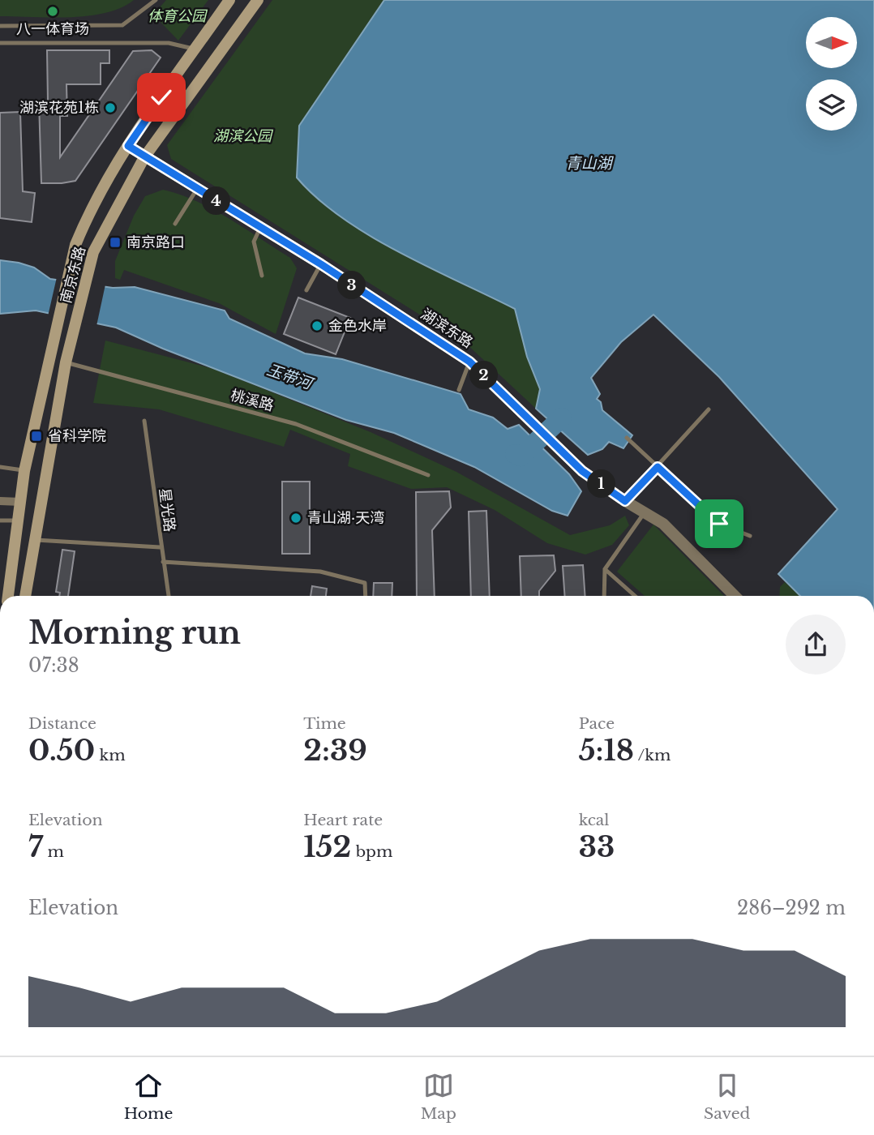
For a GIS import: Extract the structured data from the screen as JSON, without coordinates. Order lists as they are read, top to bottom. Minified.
{"streets":{"main road":["南京东路"],"street":["湖滨东路"],"lane":["桃溪路","星光路"]},"crossings":[["南京东路","湖滨东路"],["南京东路","桃溪路"]],"water":["青山湖","玉带河"],"parks":["体育公园","湖滨公园"],"places":{"other":["八一体育场","湖滨花苑1栋","金色水岸","青山湖·天湾"],"transit":["南京路口","省科学院"]},"north":"right","page":{"pins":["4","3","2","1"],"heading":["Morning run","07:38"],"stats":[["Distance","0.50 km"],["Time","2:39"],["Pace","5:18 /km"],["Elevation","7 m"],["Heart rate","152 bpm"],["kcal","33"]],"chart":["Elevation","286–292 m"],"tabs":["Home","Map","Saved"]}}
